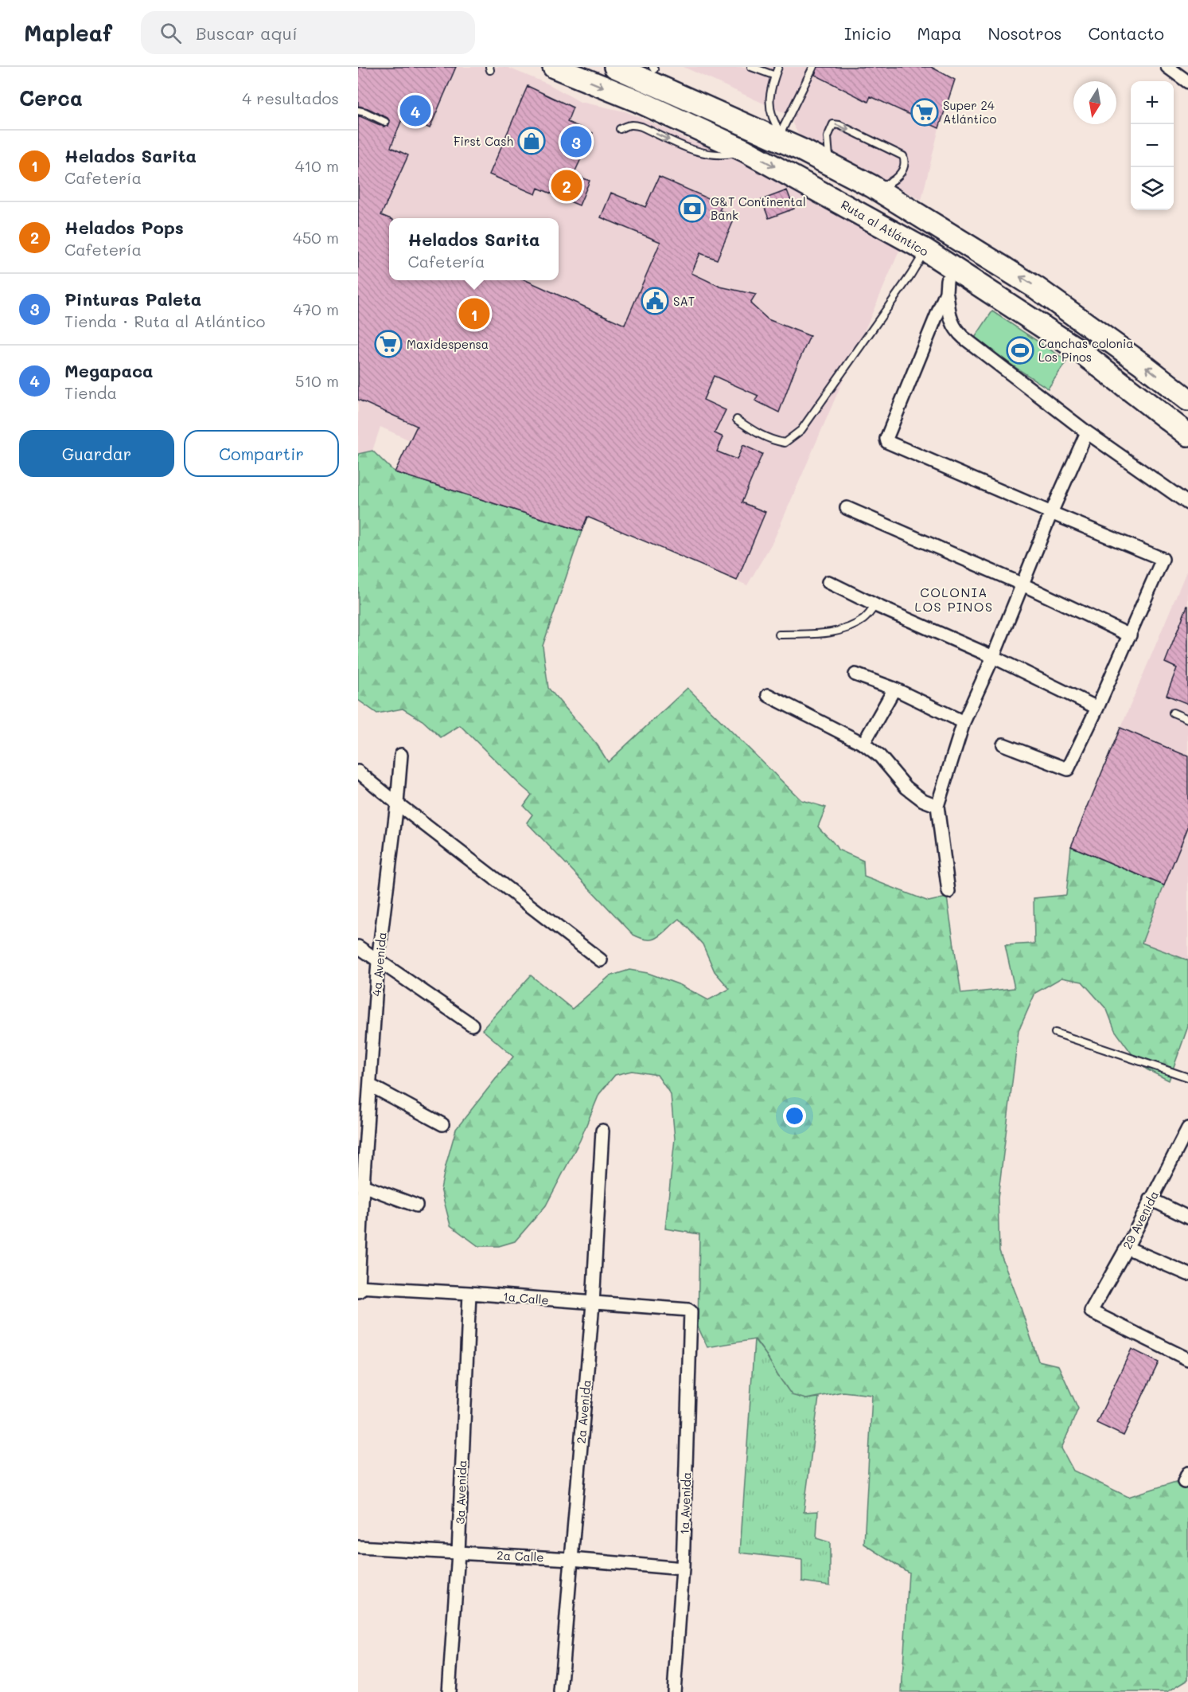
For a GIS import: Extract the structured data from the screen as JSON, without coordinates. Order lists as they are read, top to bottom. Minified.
{"streets":{"highway":["Ruta al Atlántico"],"street":["4a Avenida","29 Avenida","1a Calle","2a Avenida","3a Avenida","1a Avenida","2a Calle"]},"crossings":[["4a Avenida","1a Calle"],["1a Calle","2a Avenida"],["1a Calle","3a Avenida"],["1a Calle","1a Avenida"],["2a Avenida","2a Calle"],["3a Avenida","2a Calle"],["1a Avenida","2a Calle"]],"districts":["COLONIA LOS PINOS"],"places":{"supermarket":["Super 24 Atlántico","Maxidespensa"],"shop":["First Cash"],"bank":["G&T Continental Bank"],"public building":["SAT"],"sports":["Canchas colonia Los Pinos"]},"north":"bottom","page":{"header":"Mapleaf","search":"Buscar aquí","nav":["Inicio","Mapa","Nosotros","Contacto"],"heading":["Cerca","4 resultados"],"map_buttons":["+","−"],"pins":["4","3","2","1"],"list":[{"mark":"1","name":"Helados Sarita","note":"Cafetería","value":"410 m"},{"mark":"2","name":"Helados Pops","note":"Cafetería","value":"450 m"},{"mark":"3","name":"Pinturas Paleta","note":"Tienda · Ruta al Atlántico","value":"470 m"},{"mark":"4","name":"Megapaca","note":"Tienda","value":"510 m"}],"popup":["Helados Sarita","Cafetería"],"buttons":["Guardar","Compartir"]}}
